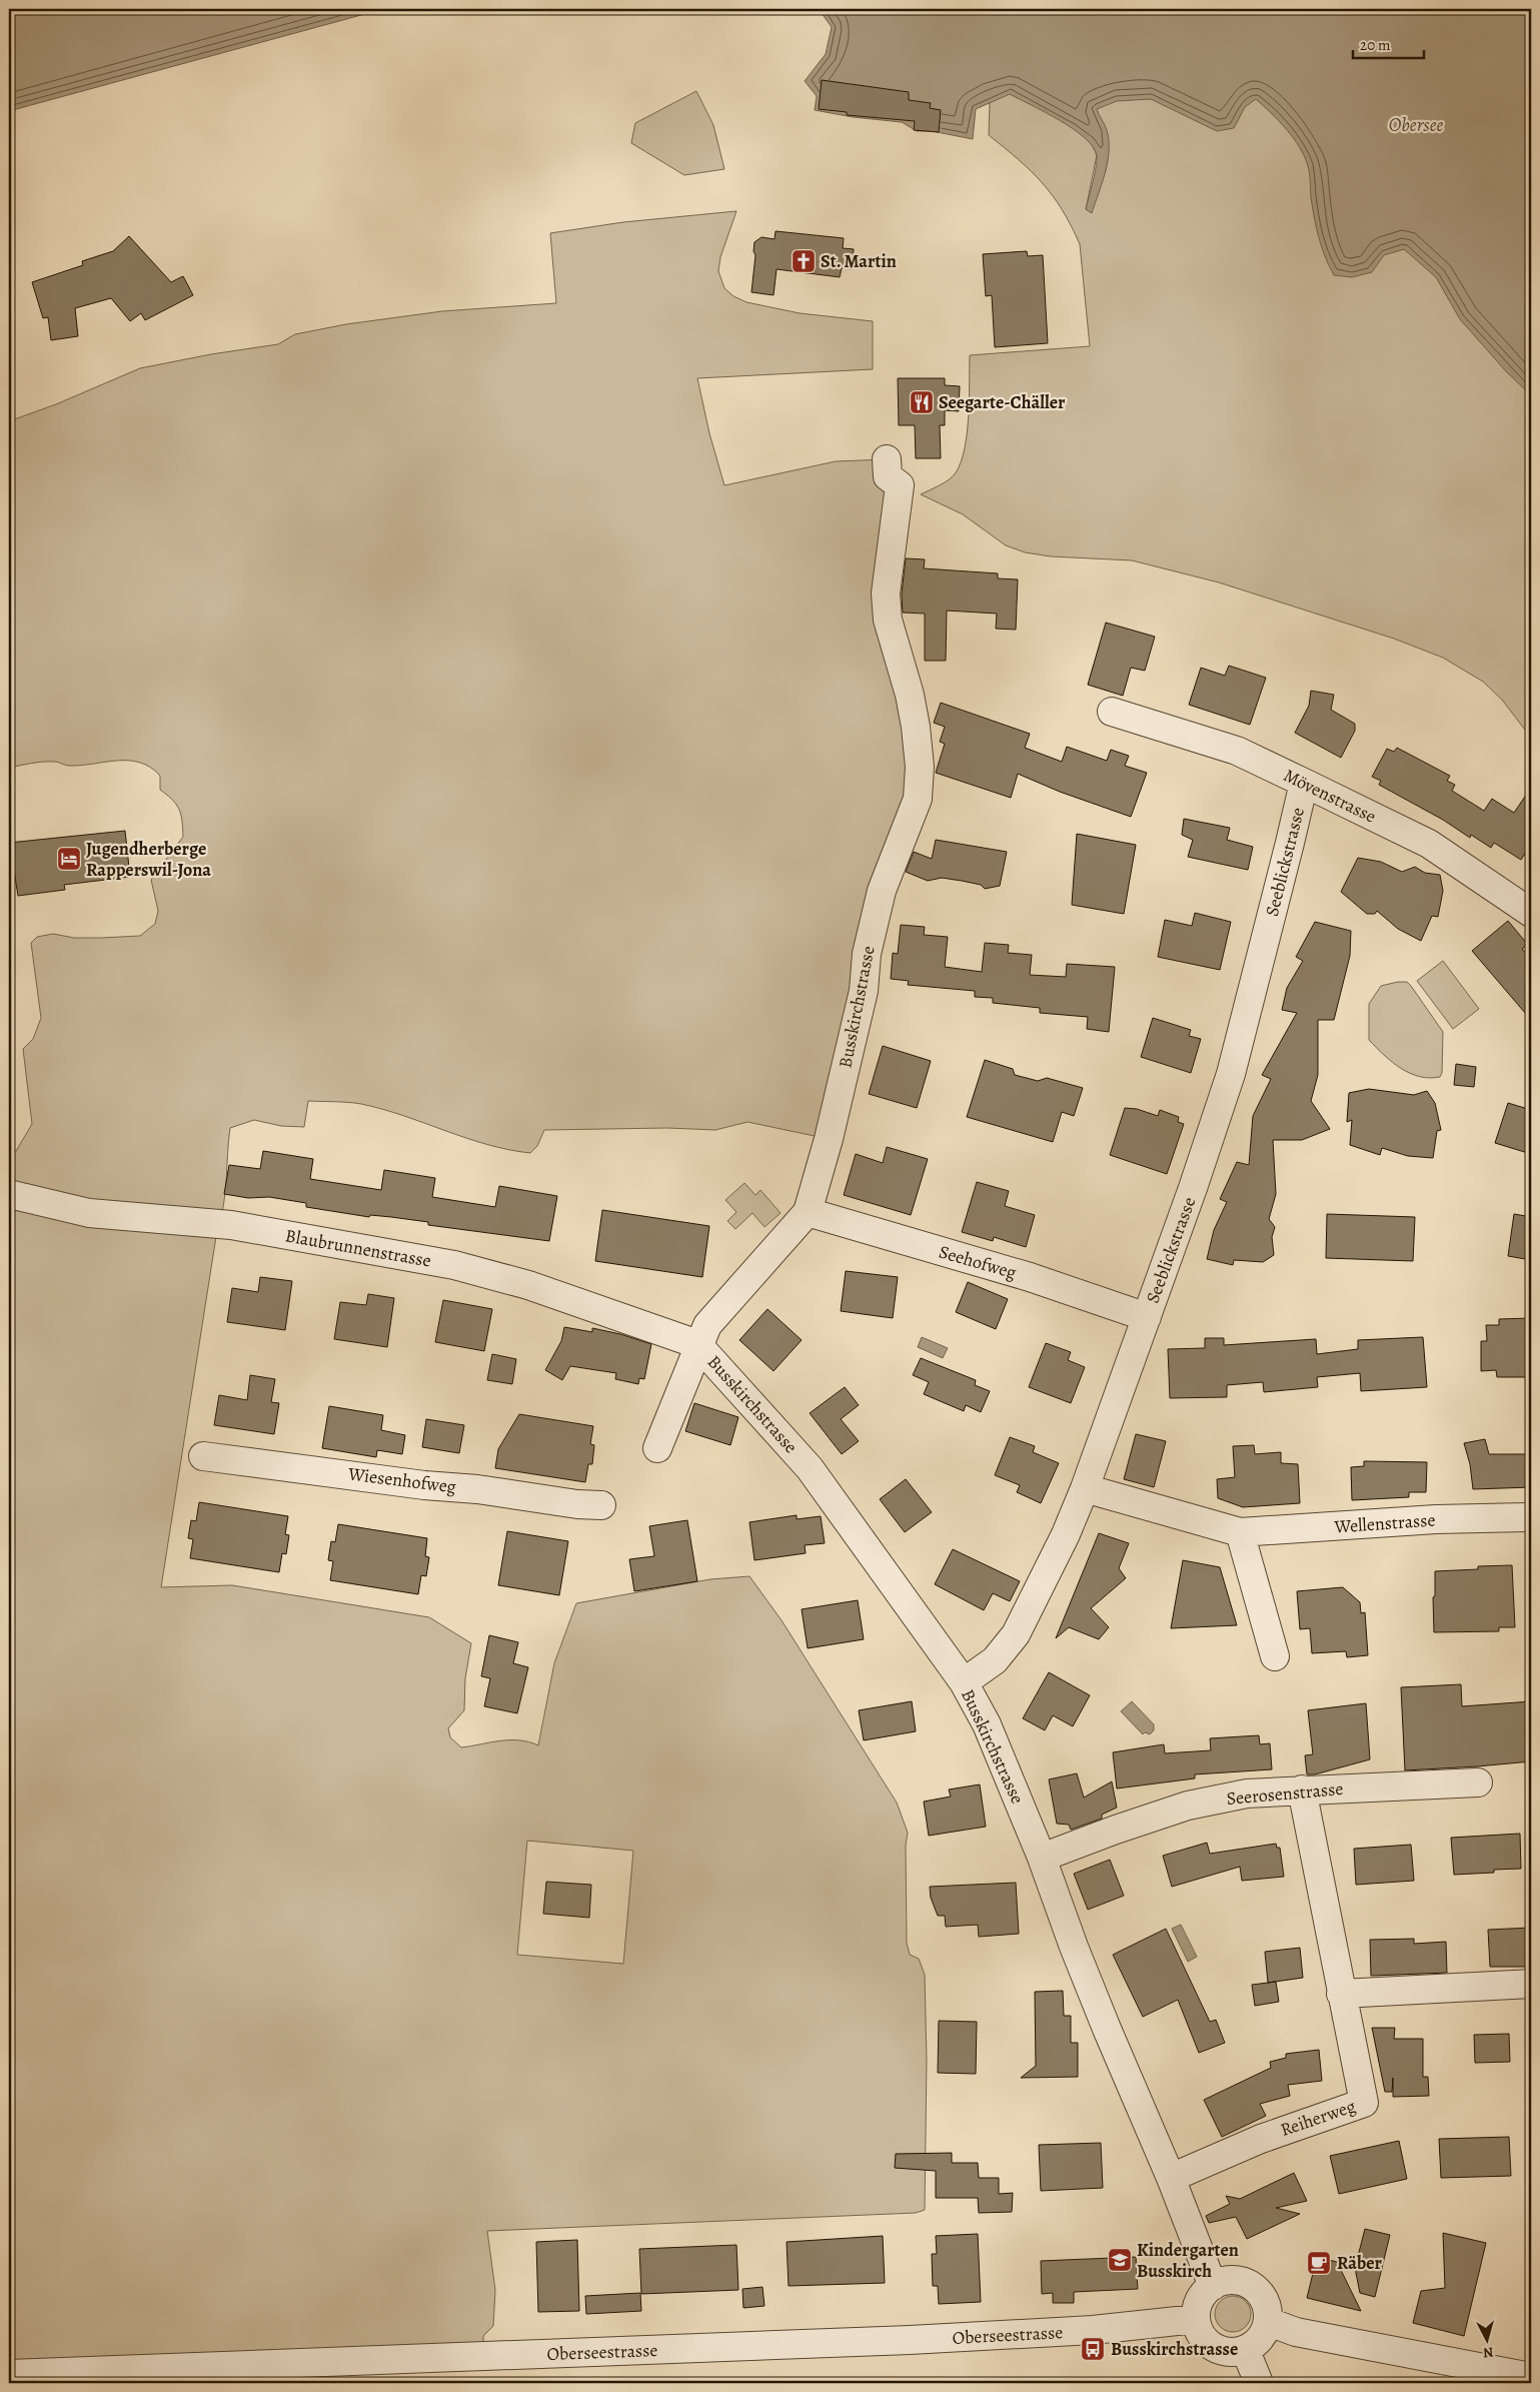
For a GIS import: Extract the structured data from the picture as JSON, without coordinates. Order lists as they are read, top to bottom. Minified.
{"streets":{"street":["Mövenstrasse","Seeblickstrasse","Busskirchstrasse","Blaubrunnenstrasse","Seehofweg","Wiesenhofweg","Wellenstrasse","Seerosenstrasse","Reiherweg","Oberseestrasse"]},"crossings":[["Mövenstrasse","Seeblickstrasse"],["Seeblickstrasse","Busskirchstrasse"],["Seeblickstrasse","Seehofweg"],["Seeblickstrasse","Wellenstrasse"],["Busskirchstrasse","Blaubrunnenstrasse"],["Busskirchstrasse","Seehofweg"],["Busskirchstrasse","Seerosenstrasse"],["Busskirchstrasse","Reiherweg"],["Busskirchstrasse","Oberseestrasse"],["Seerosenstrasse","Reiherweg"]],"water":["Obersee"],"places":{"church":["St. Martin"],"restaurant":["Seegarte-Chäller"],"hotel":["Jugendherberge Rapperswil-Jona"],"school or university":["Kindergarten Busskirch"],"cafe":["Räber"],"bus stop":["Busskirchstrasse"]},"scale_bar":"20 m","north":"bottom"}
